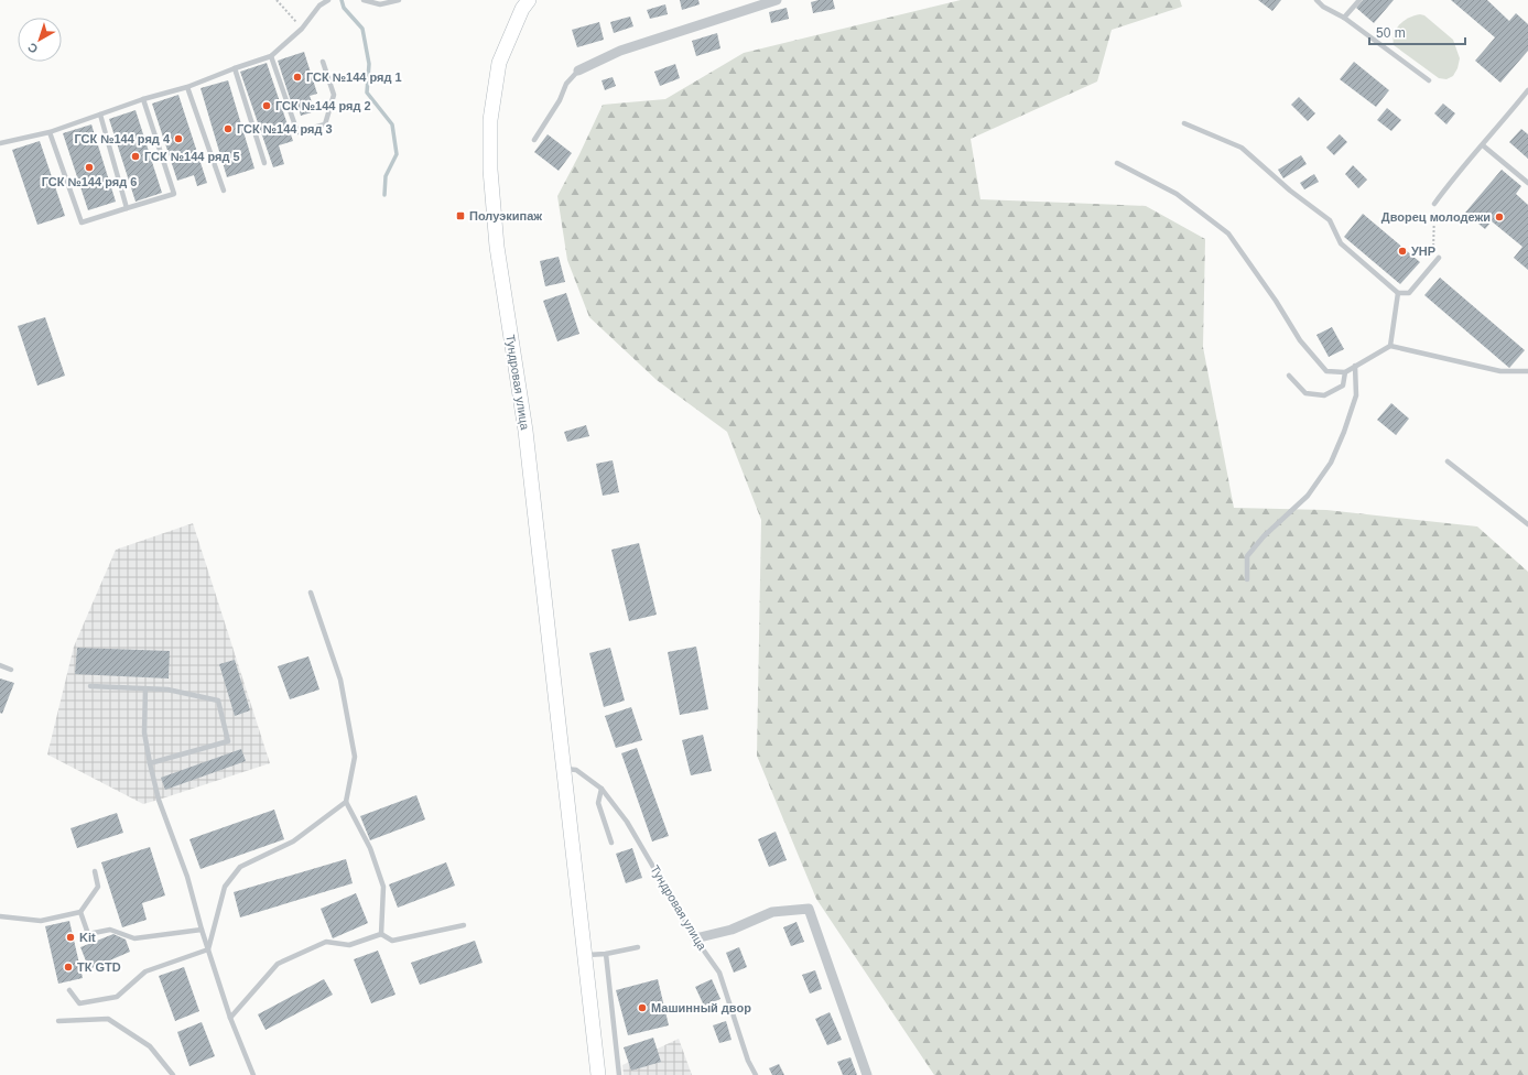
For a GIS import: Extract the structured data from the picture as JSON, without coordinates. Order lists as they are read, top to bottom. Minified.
{"streets":{"main road":["Тундровая улица"]},"places":{"other":["ГСК №144 ряд 1","ГСК №144 ряд 2","ГСК №144 ряд 3","ГСК №144 ряд 4","ГСК №144 ряд 5","ГСК №144 ряд 6","Дворец молодежи","УНР","Kit","ТК GTD","Машинный двор"],"transit":["Полуэкипаж"]},"scale_bar":"50 m","north":"bottom left"}
